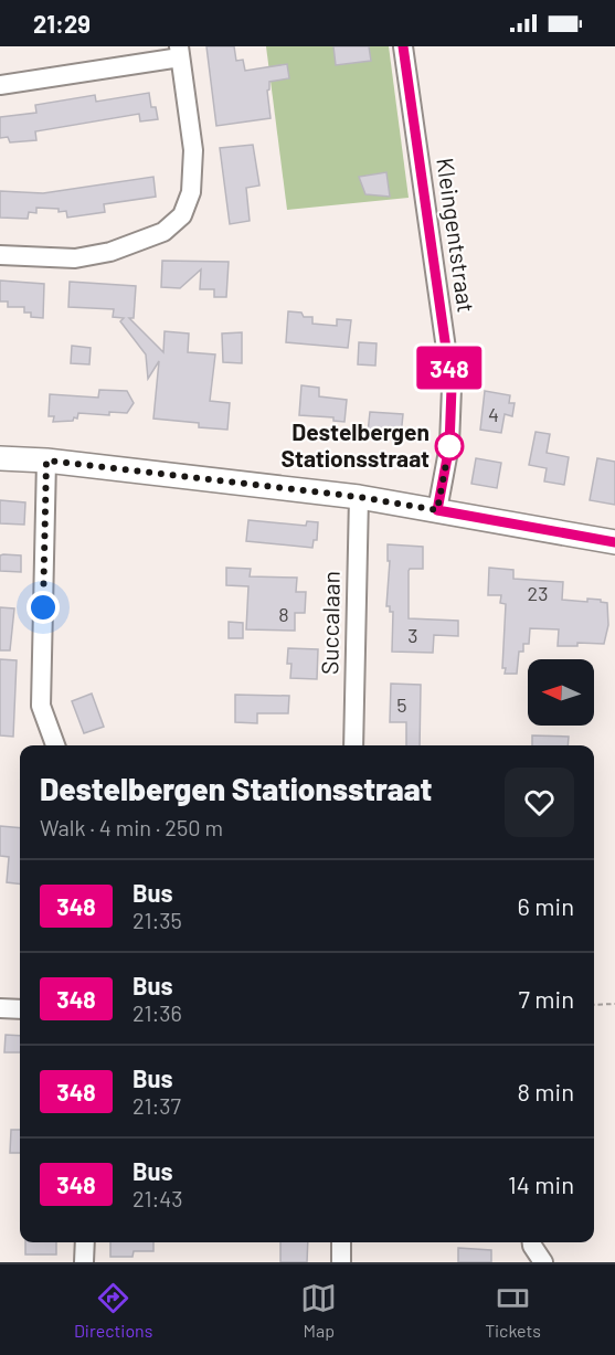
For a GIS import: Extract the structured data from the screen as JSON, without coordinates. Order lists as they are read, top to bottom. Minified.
{"streets":{"street":["Kleingentstraat","Succalaan"]},"places":["Destelbergen Stationsstraat"],"lines":["bus line 348"],"house_numbers":["4","23","8","3","5"],"north":"left","page":{"status":"21:29","on_map":"348","heading":["Destelbergen Stationsstraat","Walk · 4 min · 250 m"],"list":[{"mark":"348","name":"Bus","note":"21:35","value":"6 min"},{"mark":"348","name":"Bus","note":"21:36","value":"7 min"},{"mark":"348","name":"Bus","note":"21:37","value":"8 min"},{"mark":"348","name":"Bus","note":"21:43","value":"14 min"}],"tabs":["Directions","Map","Tickets"]}}
